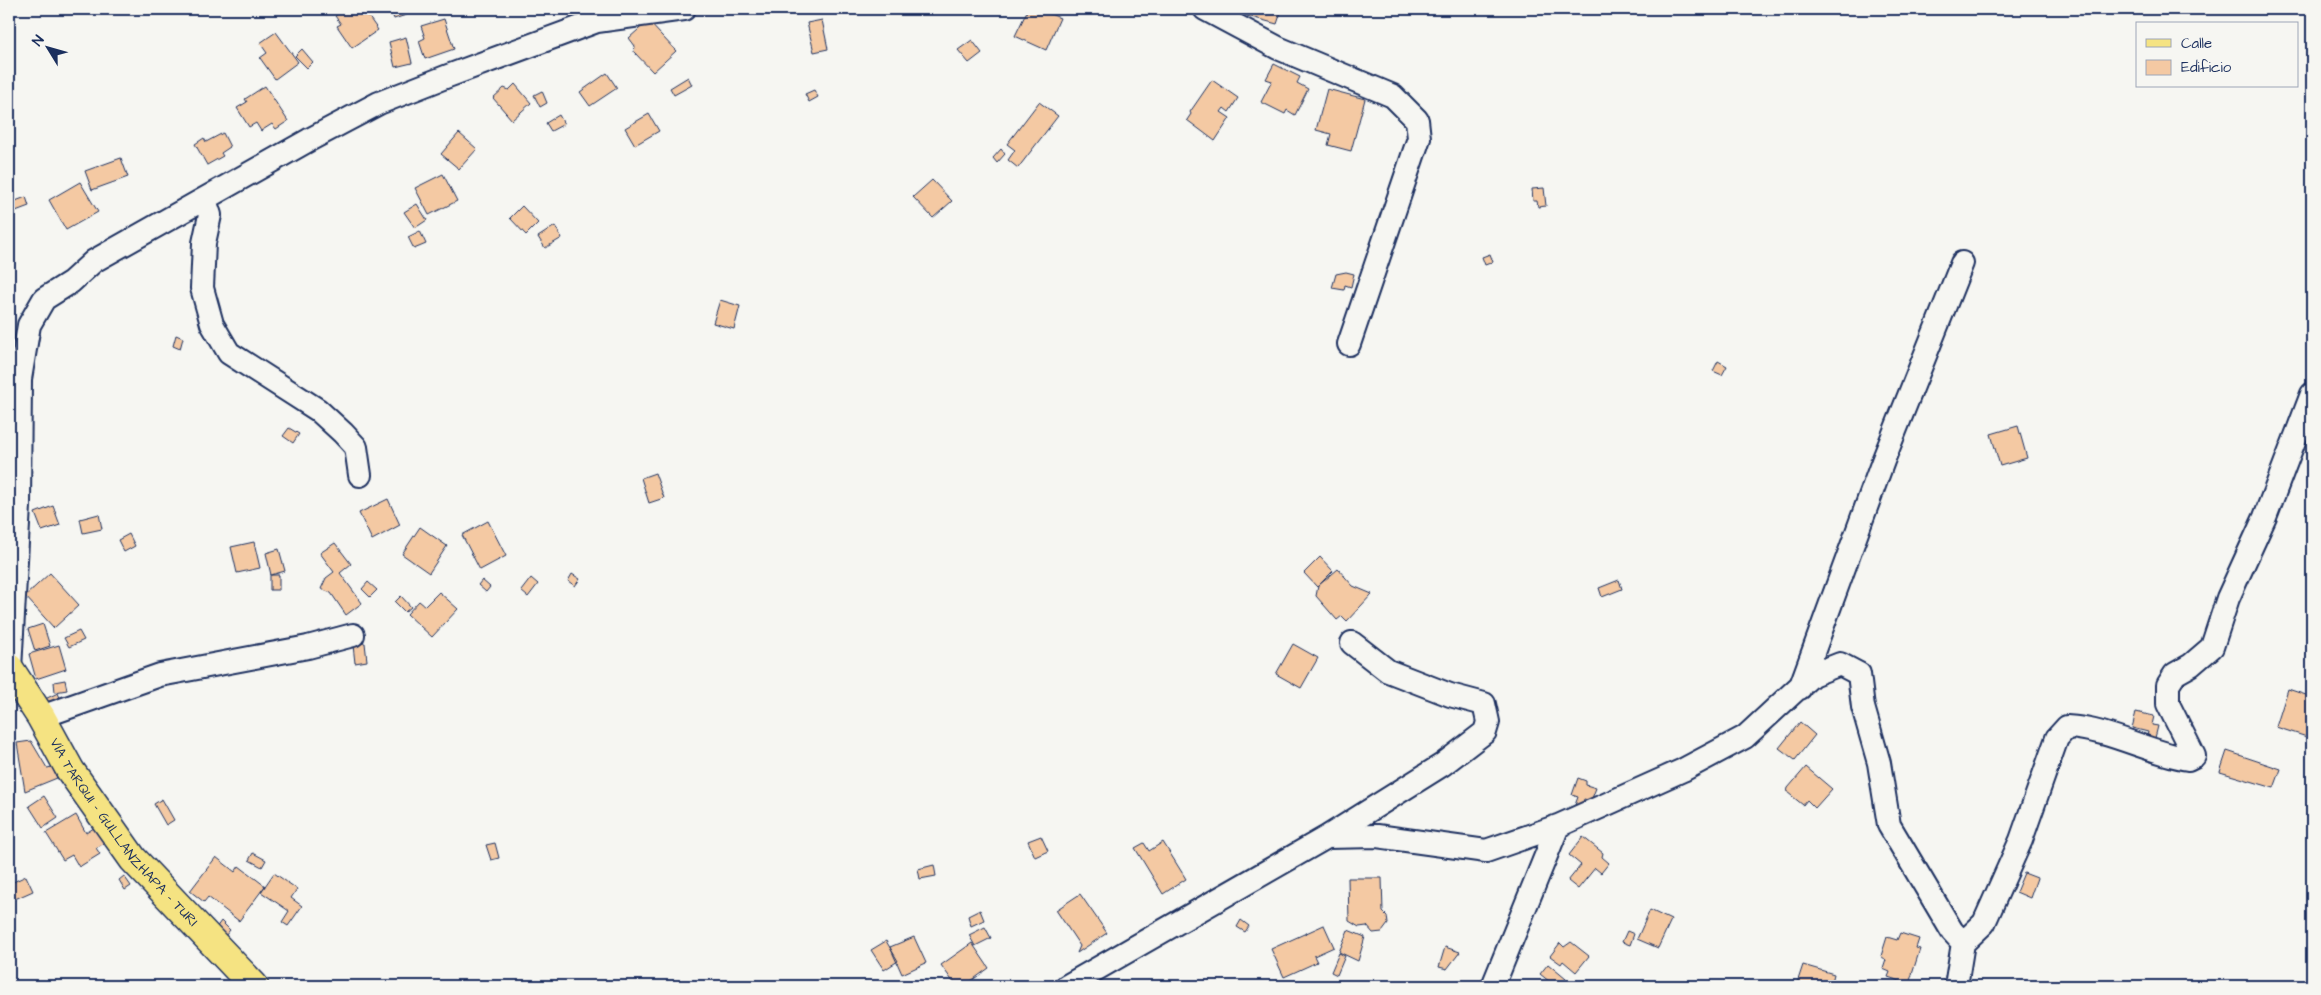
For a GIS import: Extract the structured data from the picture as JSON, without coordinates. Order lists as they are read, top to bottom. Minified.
{"streets":{"main road":["VÍA TARQUI - GULLANZHAPA - TURI"]},"legend":["Calle","Edificio"],"north":"top left"}
